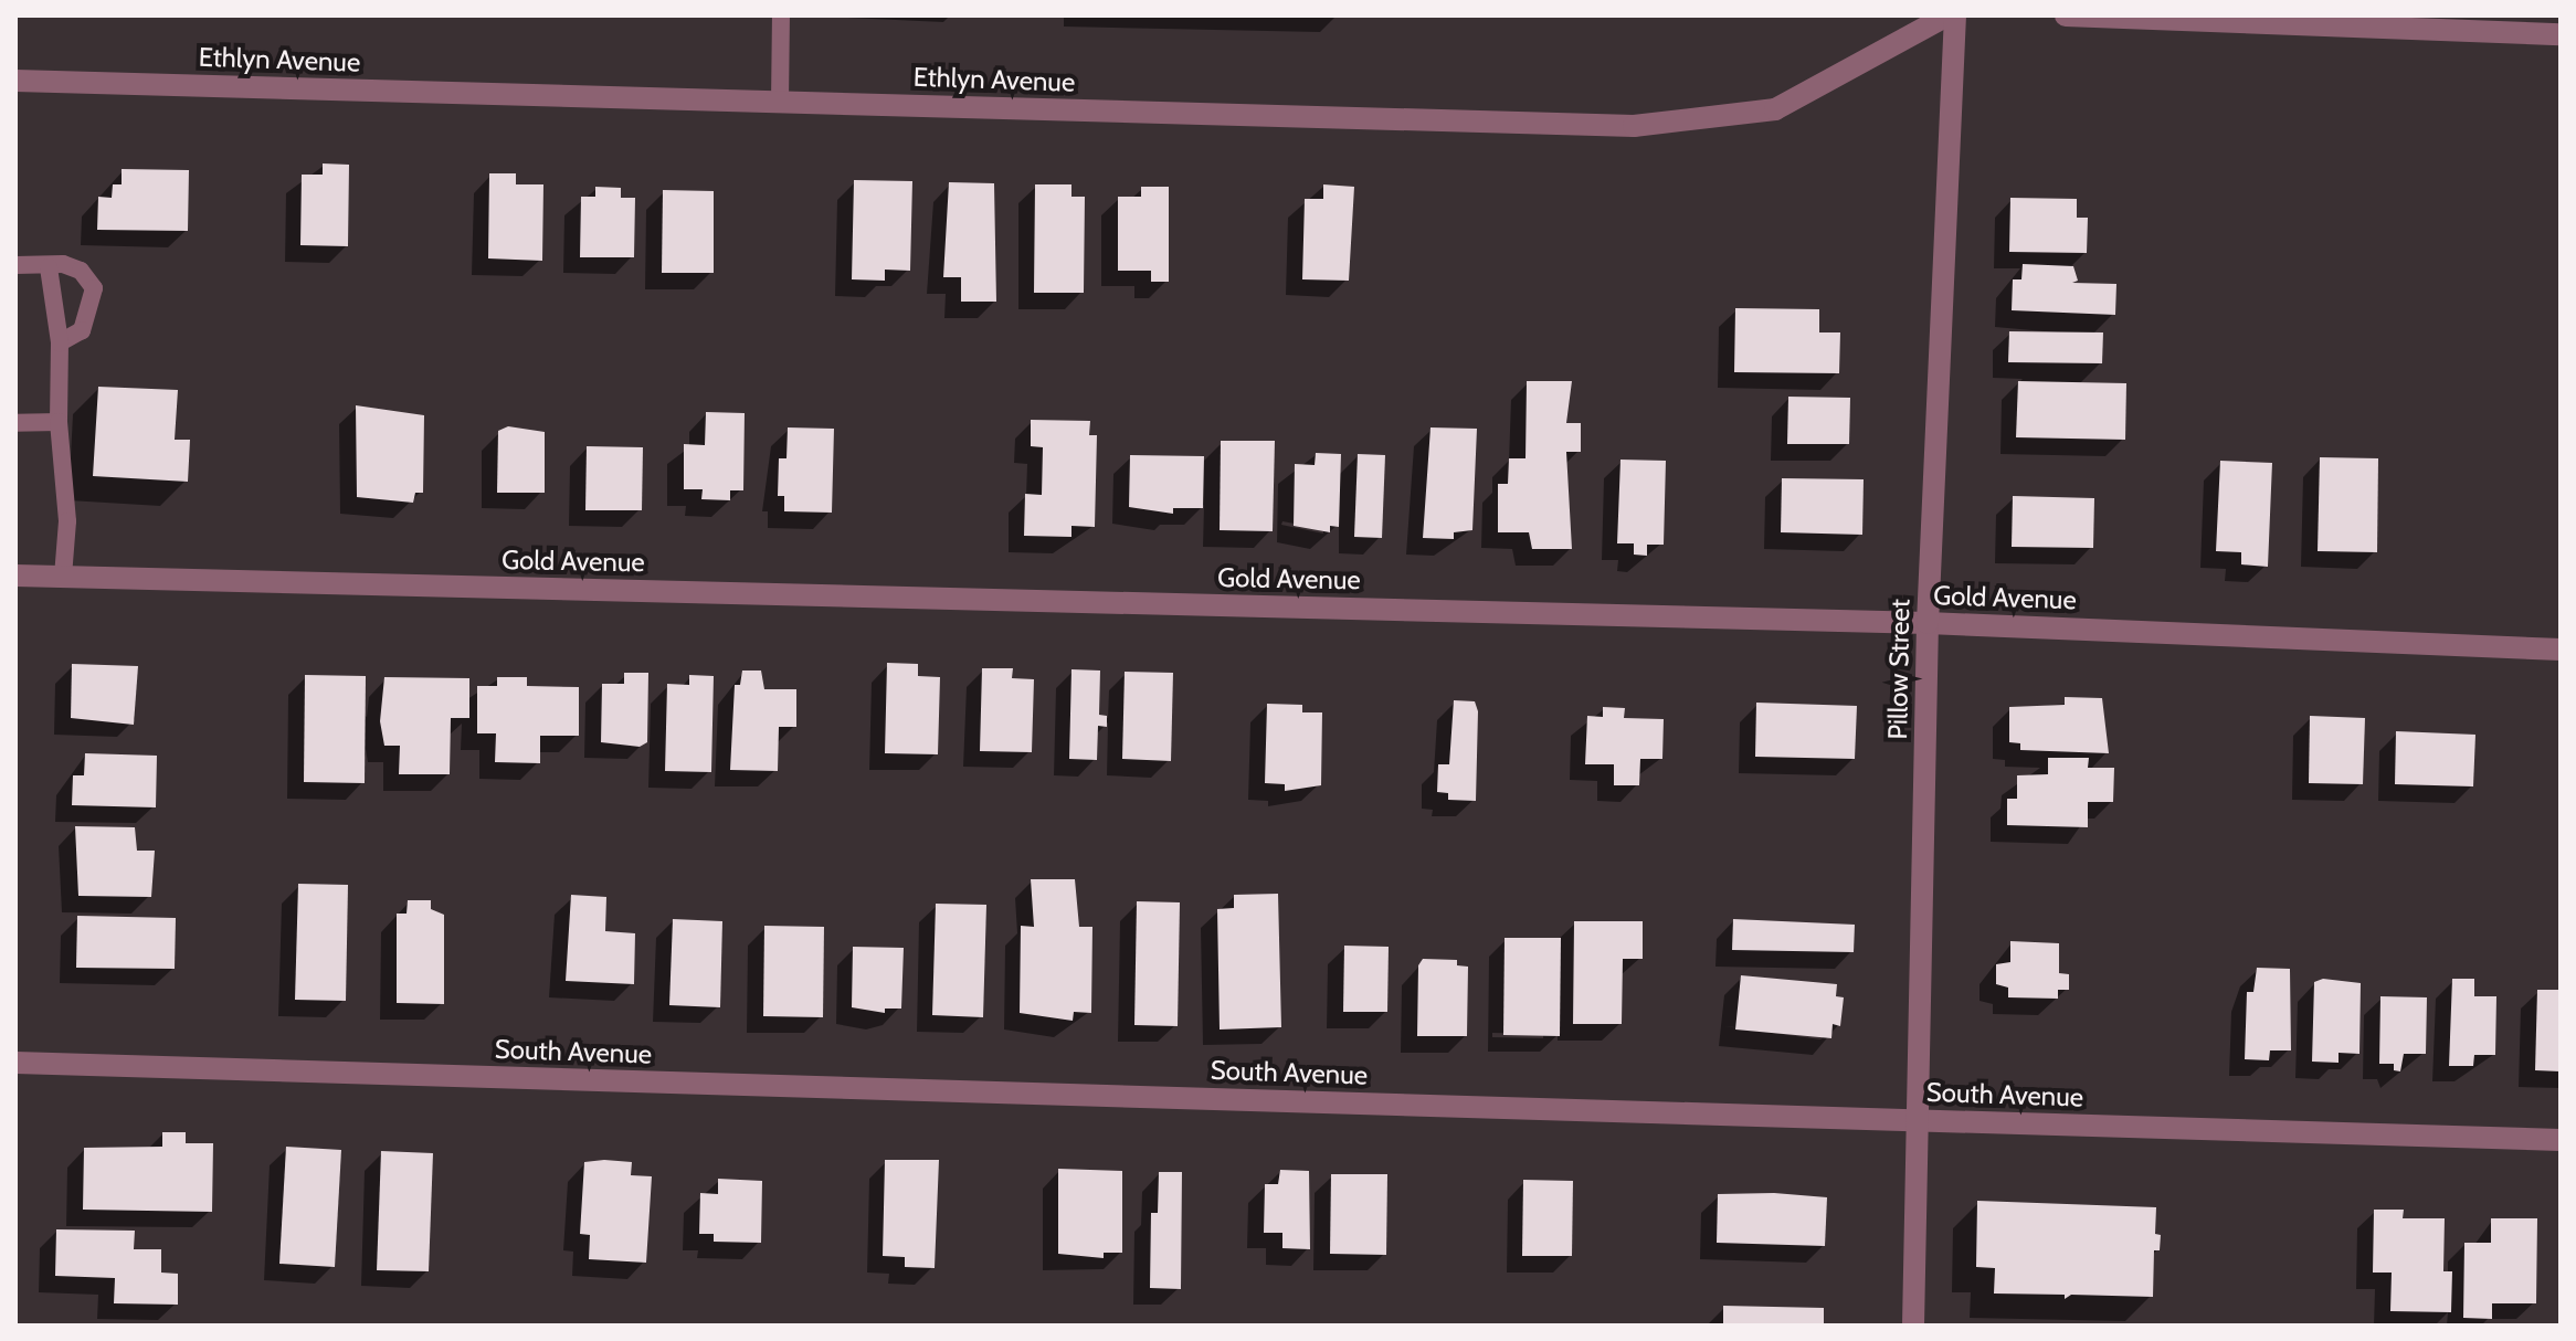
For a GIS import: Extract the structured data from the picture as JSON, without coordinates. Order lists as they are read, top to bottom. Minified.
{"streets":{"street":["Ethlyn Avenue","Gold Avenue","Pillow Street","South Avenue"]},"crossings":[["Gold Avenue","Pillow Street"],["Pillow Street","South Avenue"]]}
